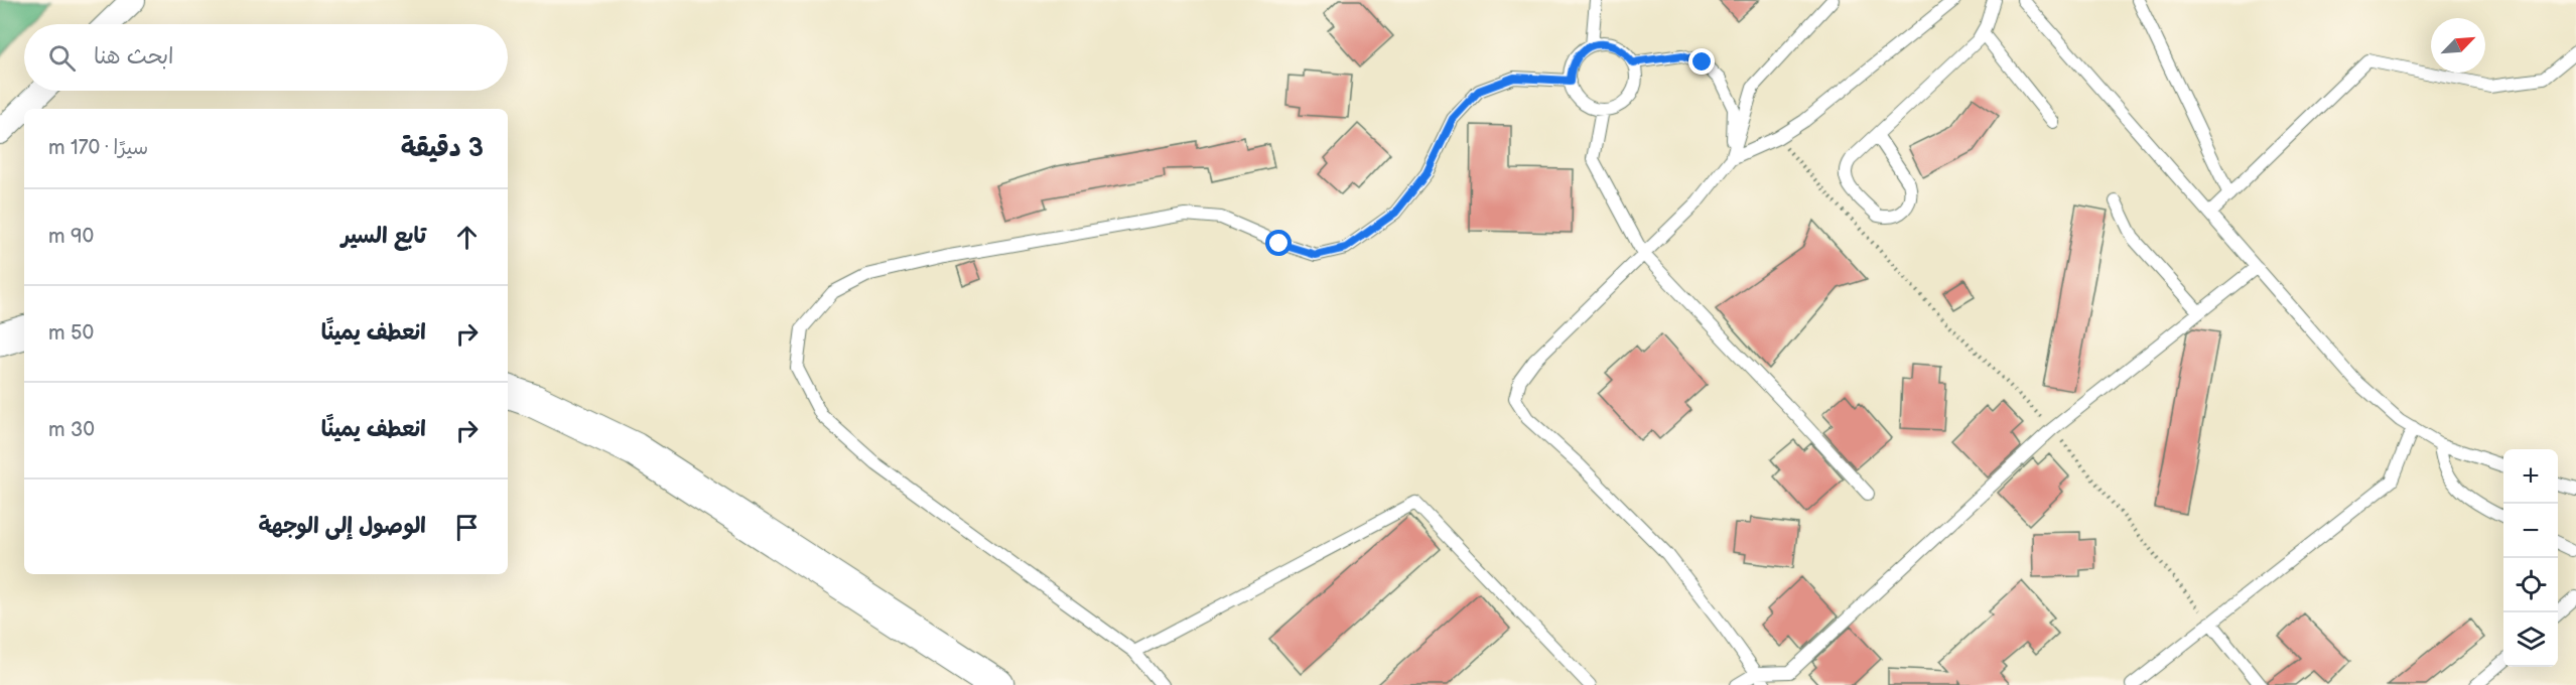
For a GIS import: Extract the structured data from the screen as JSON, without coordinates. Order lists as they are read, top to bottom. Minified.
{"north":"top right","page":{"search":"ابحث هنا","heading":["3 دقيقة","سيرًا · 170 m"],"list":[["تابع السير","90 m"],["انعطف يمينًا","50 m"],["انعطف يمينًا","30 m"],"الوصول إلى الوجهة"],"map_buttons":["+","−"]}}
